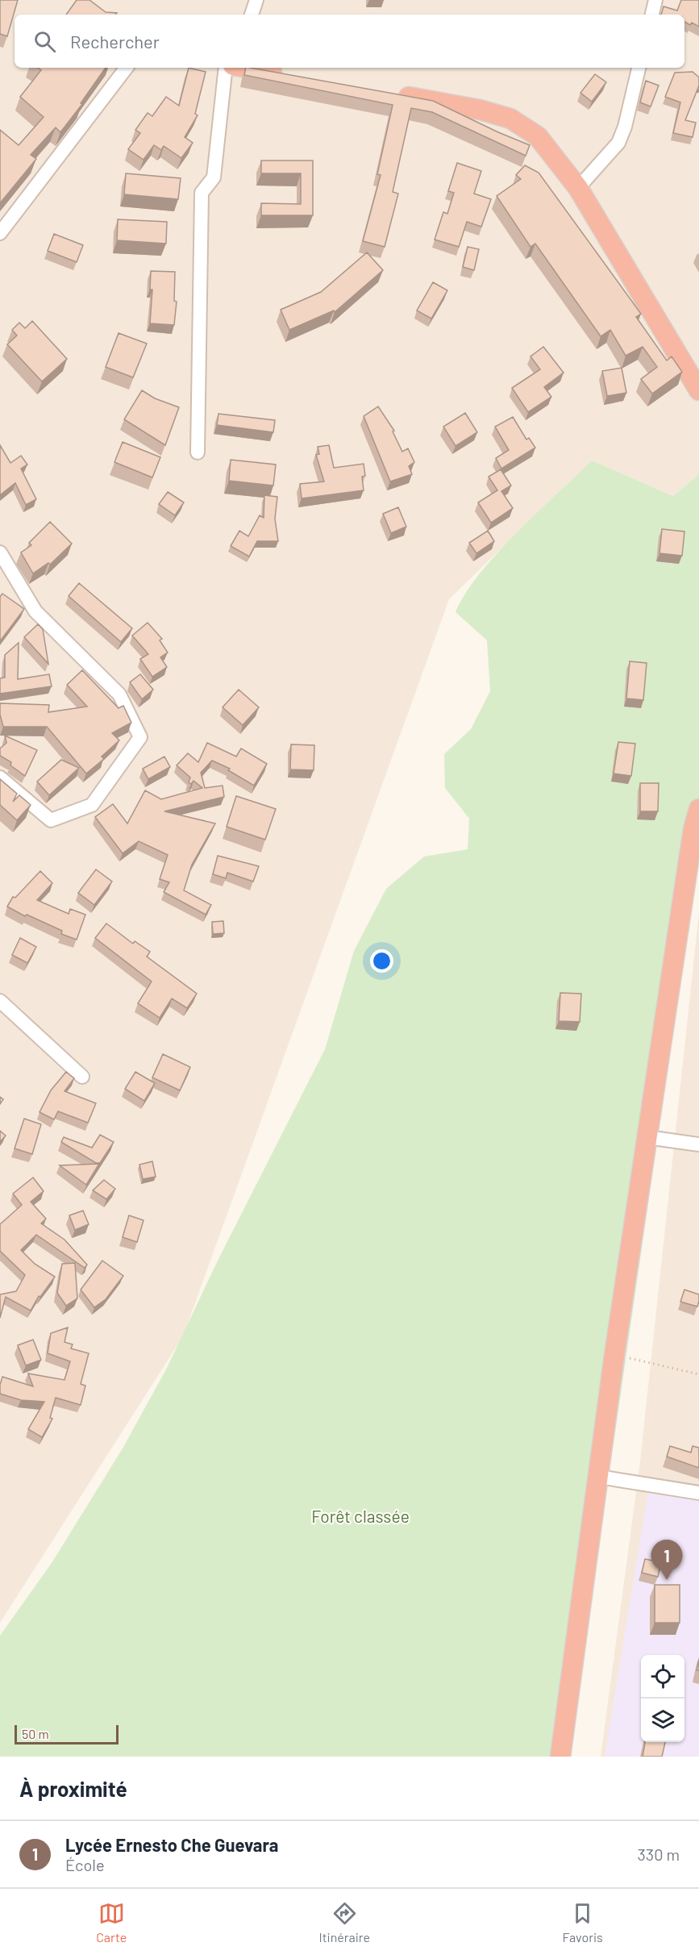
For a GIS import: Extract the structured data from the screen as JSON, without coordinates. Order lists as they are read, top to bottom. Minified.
{"parks":["Forêt classée"],"scale_bar":"50 m","page":{"search":"Rechercher","pins":"1","scale":"50 m","heading":"À proximité","list":[{"mark":"1","name":"Lycée Ernesto Che Guevara","note":"École","value":"330 m"}],"nav":["Carte","Itinéraire","Favoris"]}}
